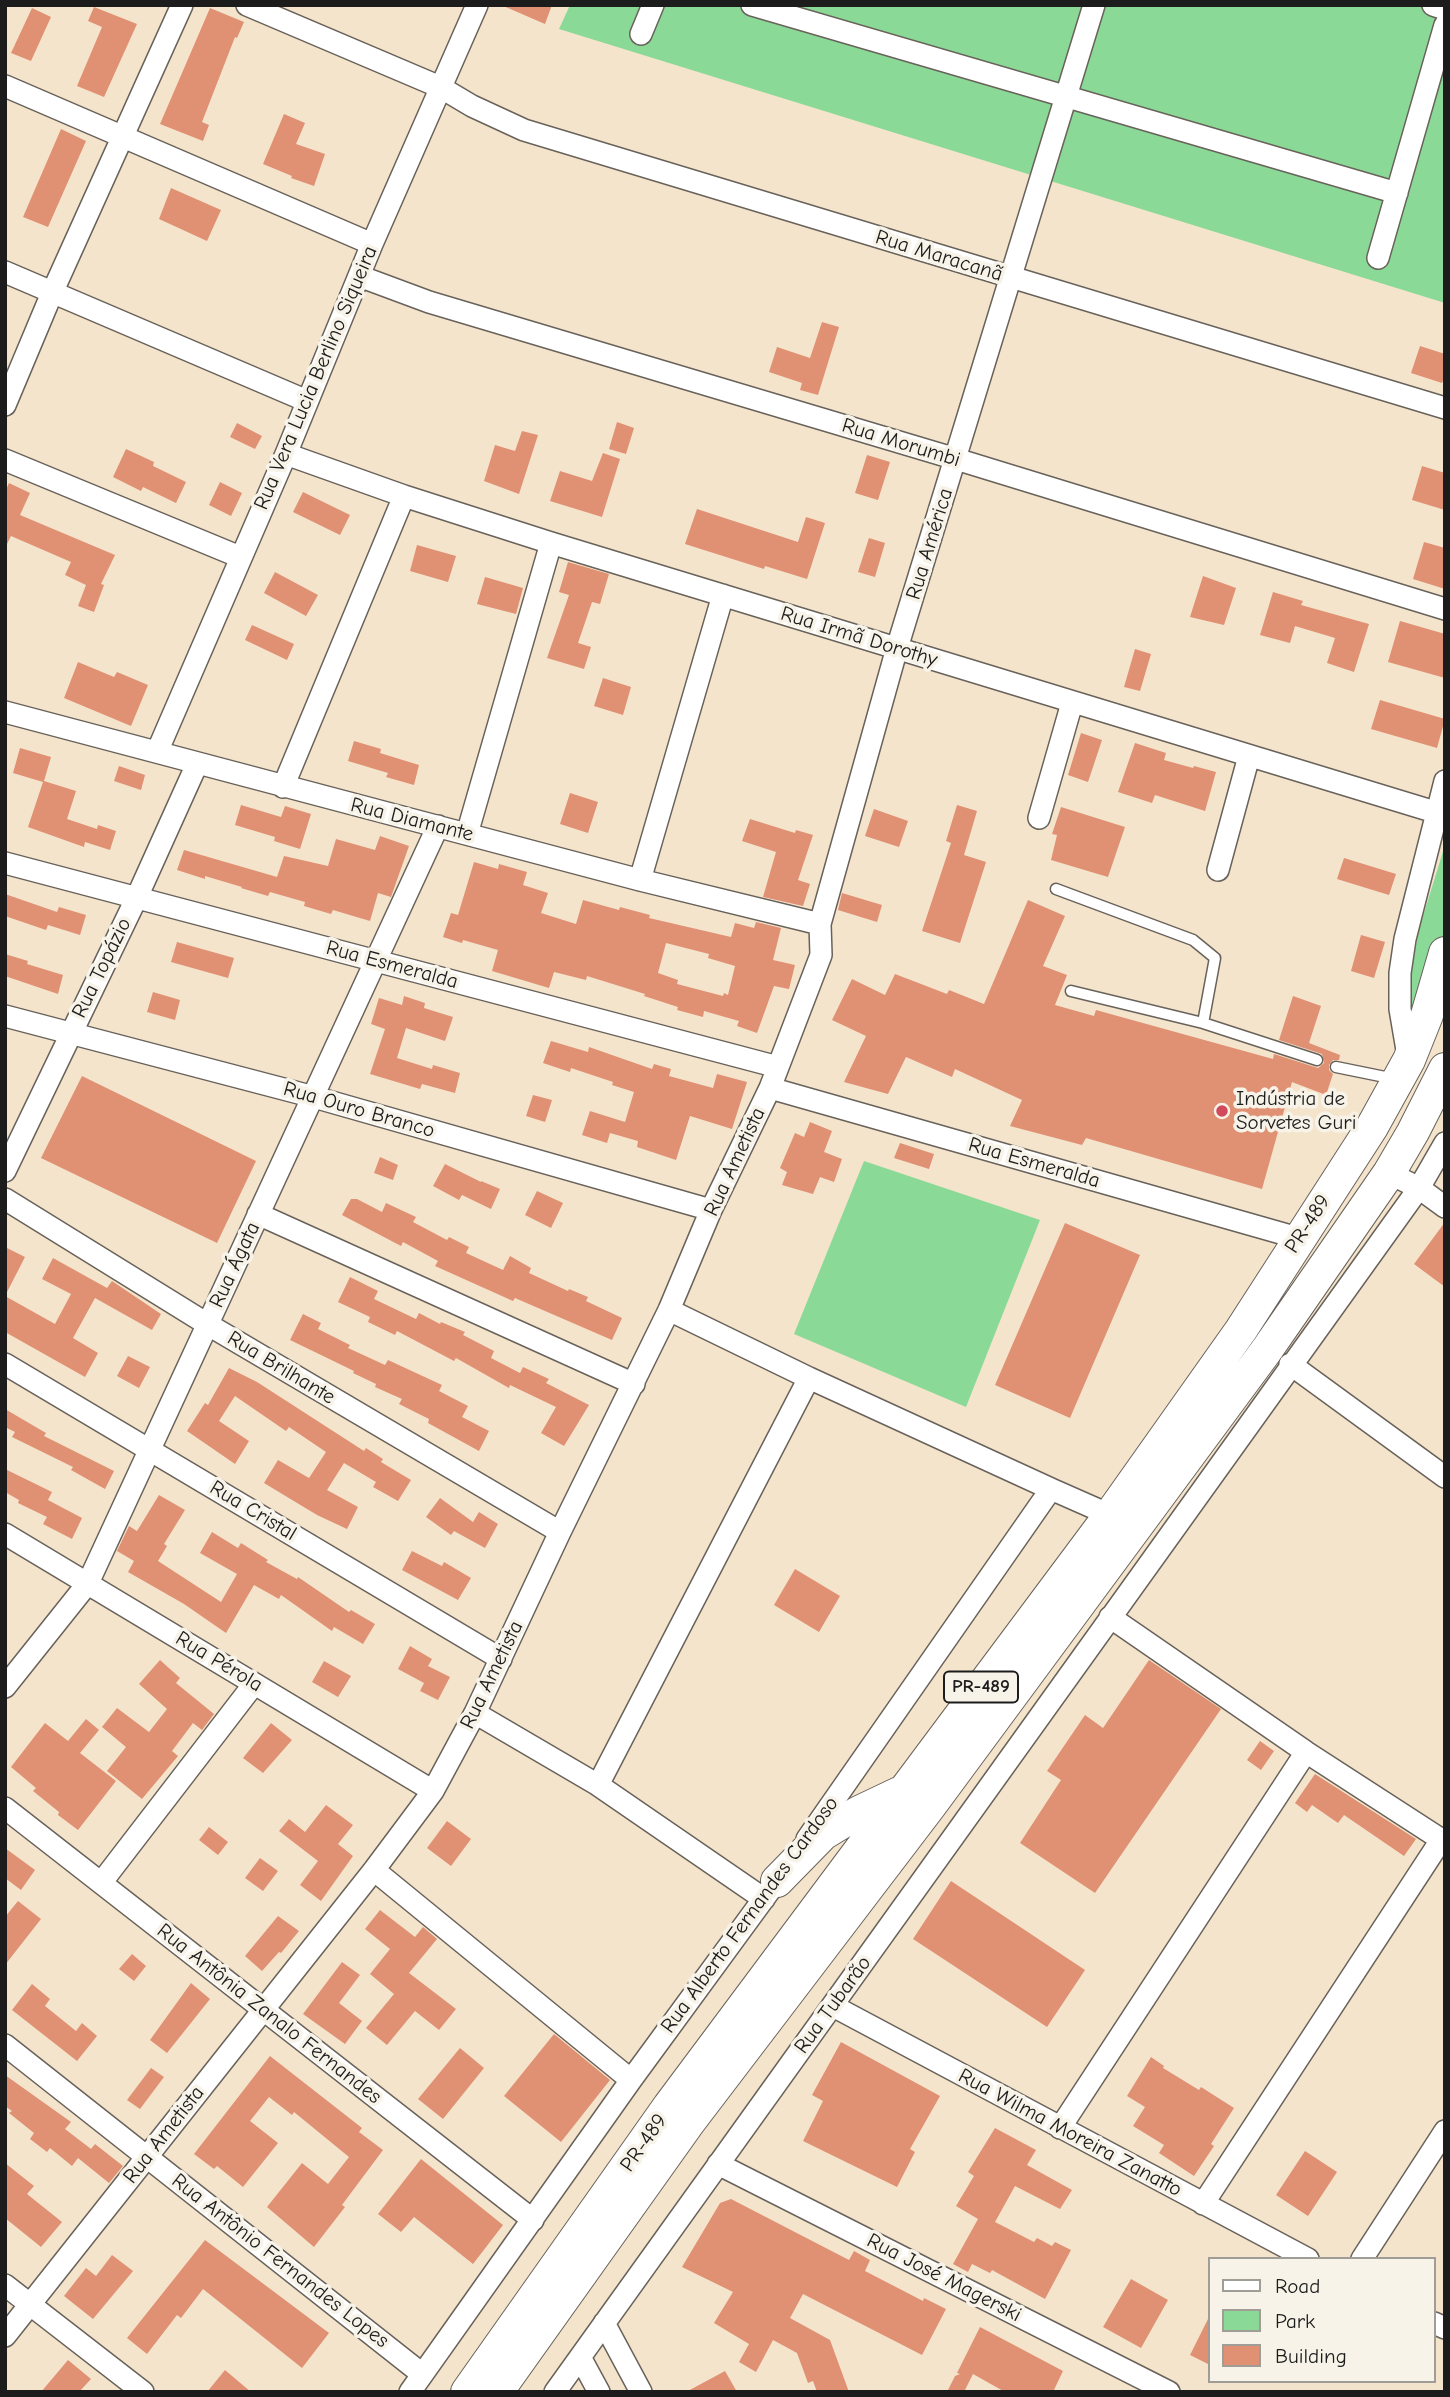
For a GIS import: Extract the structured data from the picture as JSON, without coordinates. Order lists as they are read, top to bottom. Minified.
{"streets":{"main road":["PR-489"],"street":["Rua Maracanã","Rua Vera Lucia Berlino Siqueira","Rua Morumbi","Rua América","Rua Irmã Dorothy","Rua Diamante","Rua Esmeralda","Rua Topázio","Rua Ouro Branco","Rua Ametista","Rua Ágata","Rua Brilhante","Rua Cristal","Rua Pérola","Rua Alberto Fernandes Cardoso","Rua Tubarão","Rua Antônia Zanalo Fernandes","Rua Wilma Moreira Zanatto","Rua Antônio Fernandes Lopes","Rua José Magerski"]},"crossings":[["Rua Maracanã","Rua Vera Lucia Berlino Siqueira"],["Rua Maracanã","Rua América"],["Rua Vera Lucia Berlino Siqueira","Rua Morumbi"],["Rua Vera Lucia Berlino Siqueira","Rua Irmã Dorothy"],["Rua Vera Lucia Berlino Siqueira","Rua Diamante"],["Rua Morumbi","Rua América"],["Rua América","Rua Irmã Dorothy"],["Rua América","Rua Diamante"],["Rua América","Rua Ametista"],["Rua Diamante","Rua Topázio"],["Rua Diamante","Rua Ametista"],["Rua Diamante","Rua Ágata"],["Rua Esmeralda","Rua Topázio"],["Rua Esmeralda","Rua Ametista"],["Rua Esmeralda","PR-489"],["Rua Esmeralda","Rua Ágata"],["Rua Topázio","Rua Ouro Branco"],["Rua Ouro Branco","Rua Ametista"],["Rua Ouro Branco","Rua Ágata"],["Rua Ametista","Rua Brilhante"],["Rua Ametista","Rua Cristal"],["Rua Ametista","Rua Pérola"],["Rua Ametista","Rua Antônia Zanalo Fernandes"],["Rua Ametista","Rua Antônio Fernandes Lopes"],["Rua Ágata","Rua Brilhante"],["Rua Ágata","Rua Cristal"],["Rua Ágata","Rua Pérola"],["Rua Alberto Fernandes Cardoso","Rua Antônia Zanalo Fernandes"],["Rua Alberto Fernandes Cardoso","Rua Antônio Fernandes Lopes"],["Rua Tubarão","Rua Wilma Moreira Zanatto"],["Rua Tubarão","Rua José Magerski"]],"places":["Indústria de Sorvetes Guri"],"legend":["Road","Park","Building"]}
